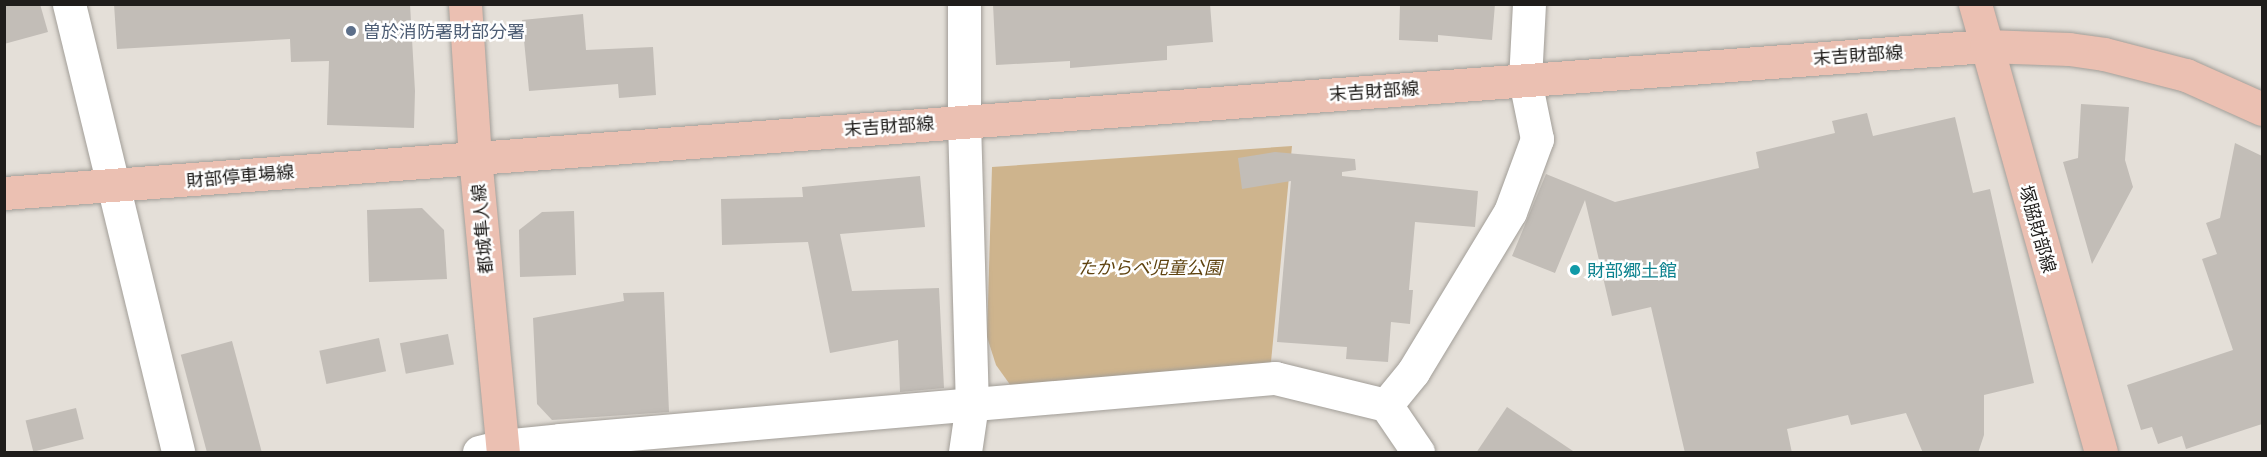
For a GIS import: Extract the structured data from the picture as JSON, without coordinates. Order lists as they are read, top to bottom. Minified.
{"streets":{"main road":["末吉財部線","財部停車場線","都城隼人線","塚脇財部線"]},"crossings":[["末吉財部線","財部停車場線"],["末吉財部線","都城隼人線"],["末吉財部線","塚脇財部線"],["財部停車場線","都城隼人線"]],"parks":["たからべ児童公園"],"places":["曽於消防署財部分署","財部郷土館"]}
